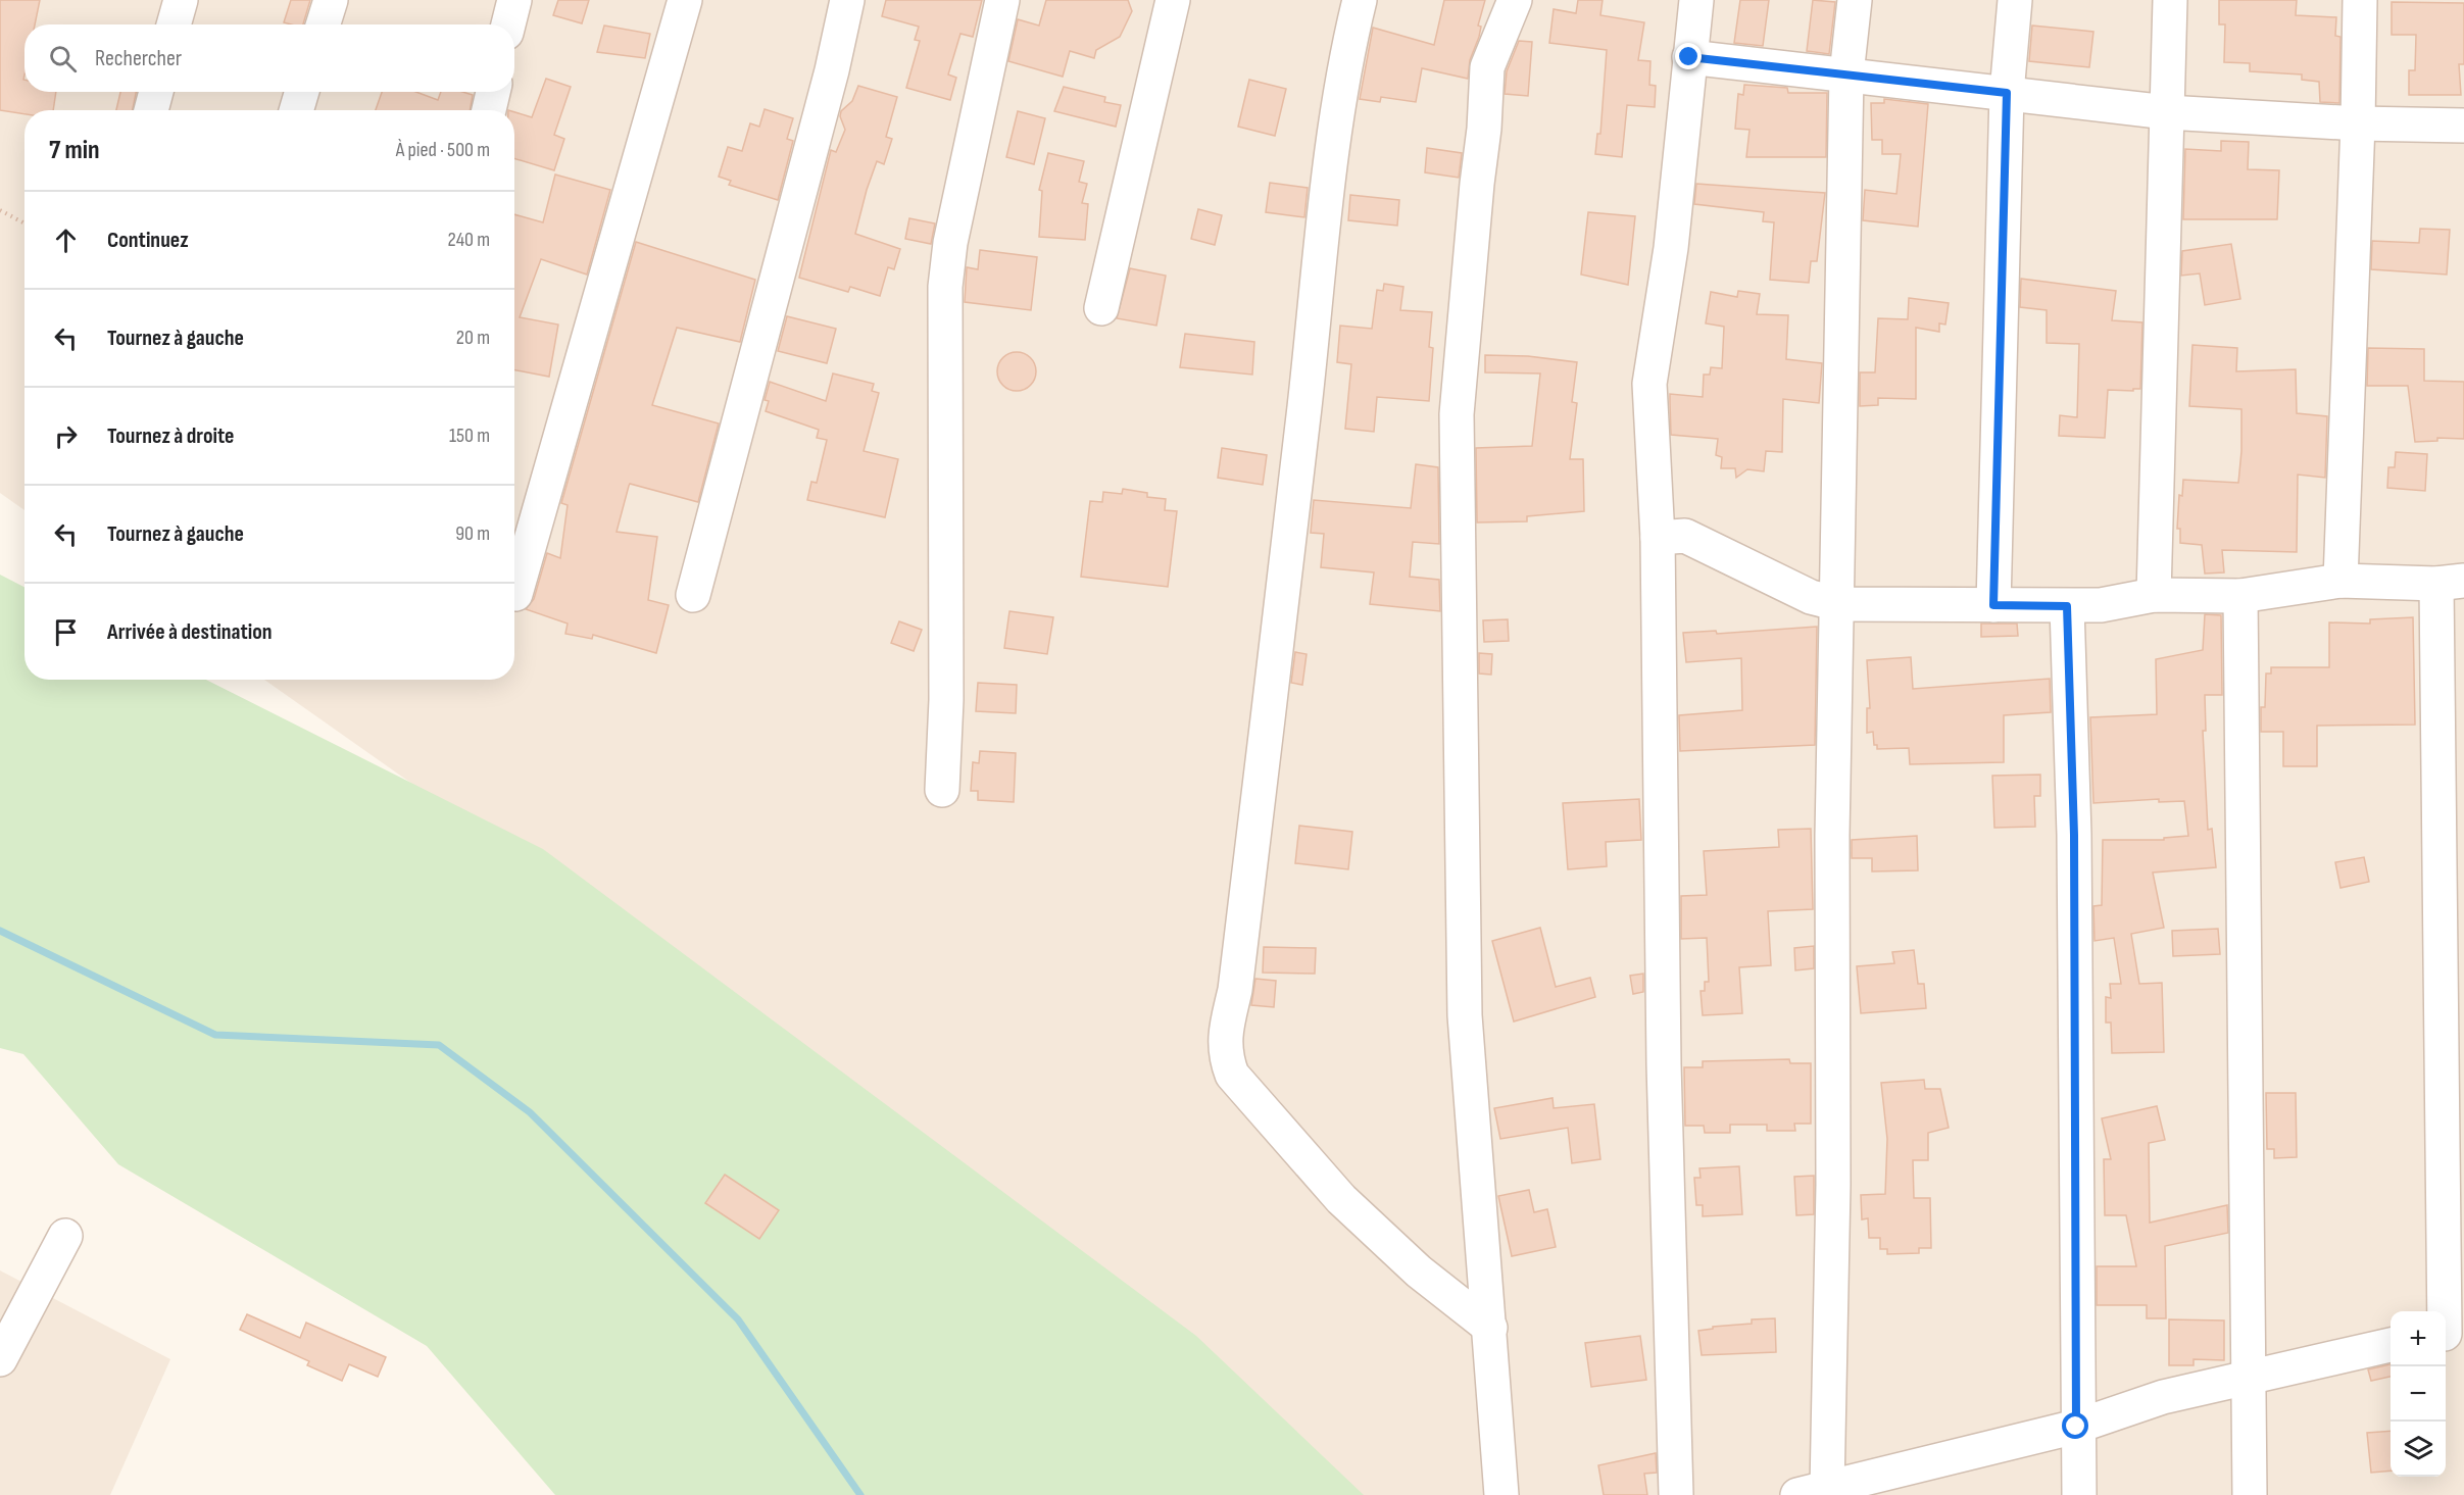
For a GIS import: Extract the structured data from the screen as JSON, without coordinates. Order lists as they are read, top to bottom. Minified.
{"page":{"search":"Rechercher","heading":["7 min","À pied · 500 m"],"list":[["Continuez","240 m"],["Tournez à gauche","20 m"],["Tournez à droite","150 m"],["Tournez à gauche","90 m"],"Arrivée à destination"],"map_buttons":["+","−"]}}
